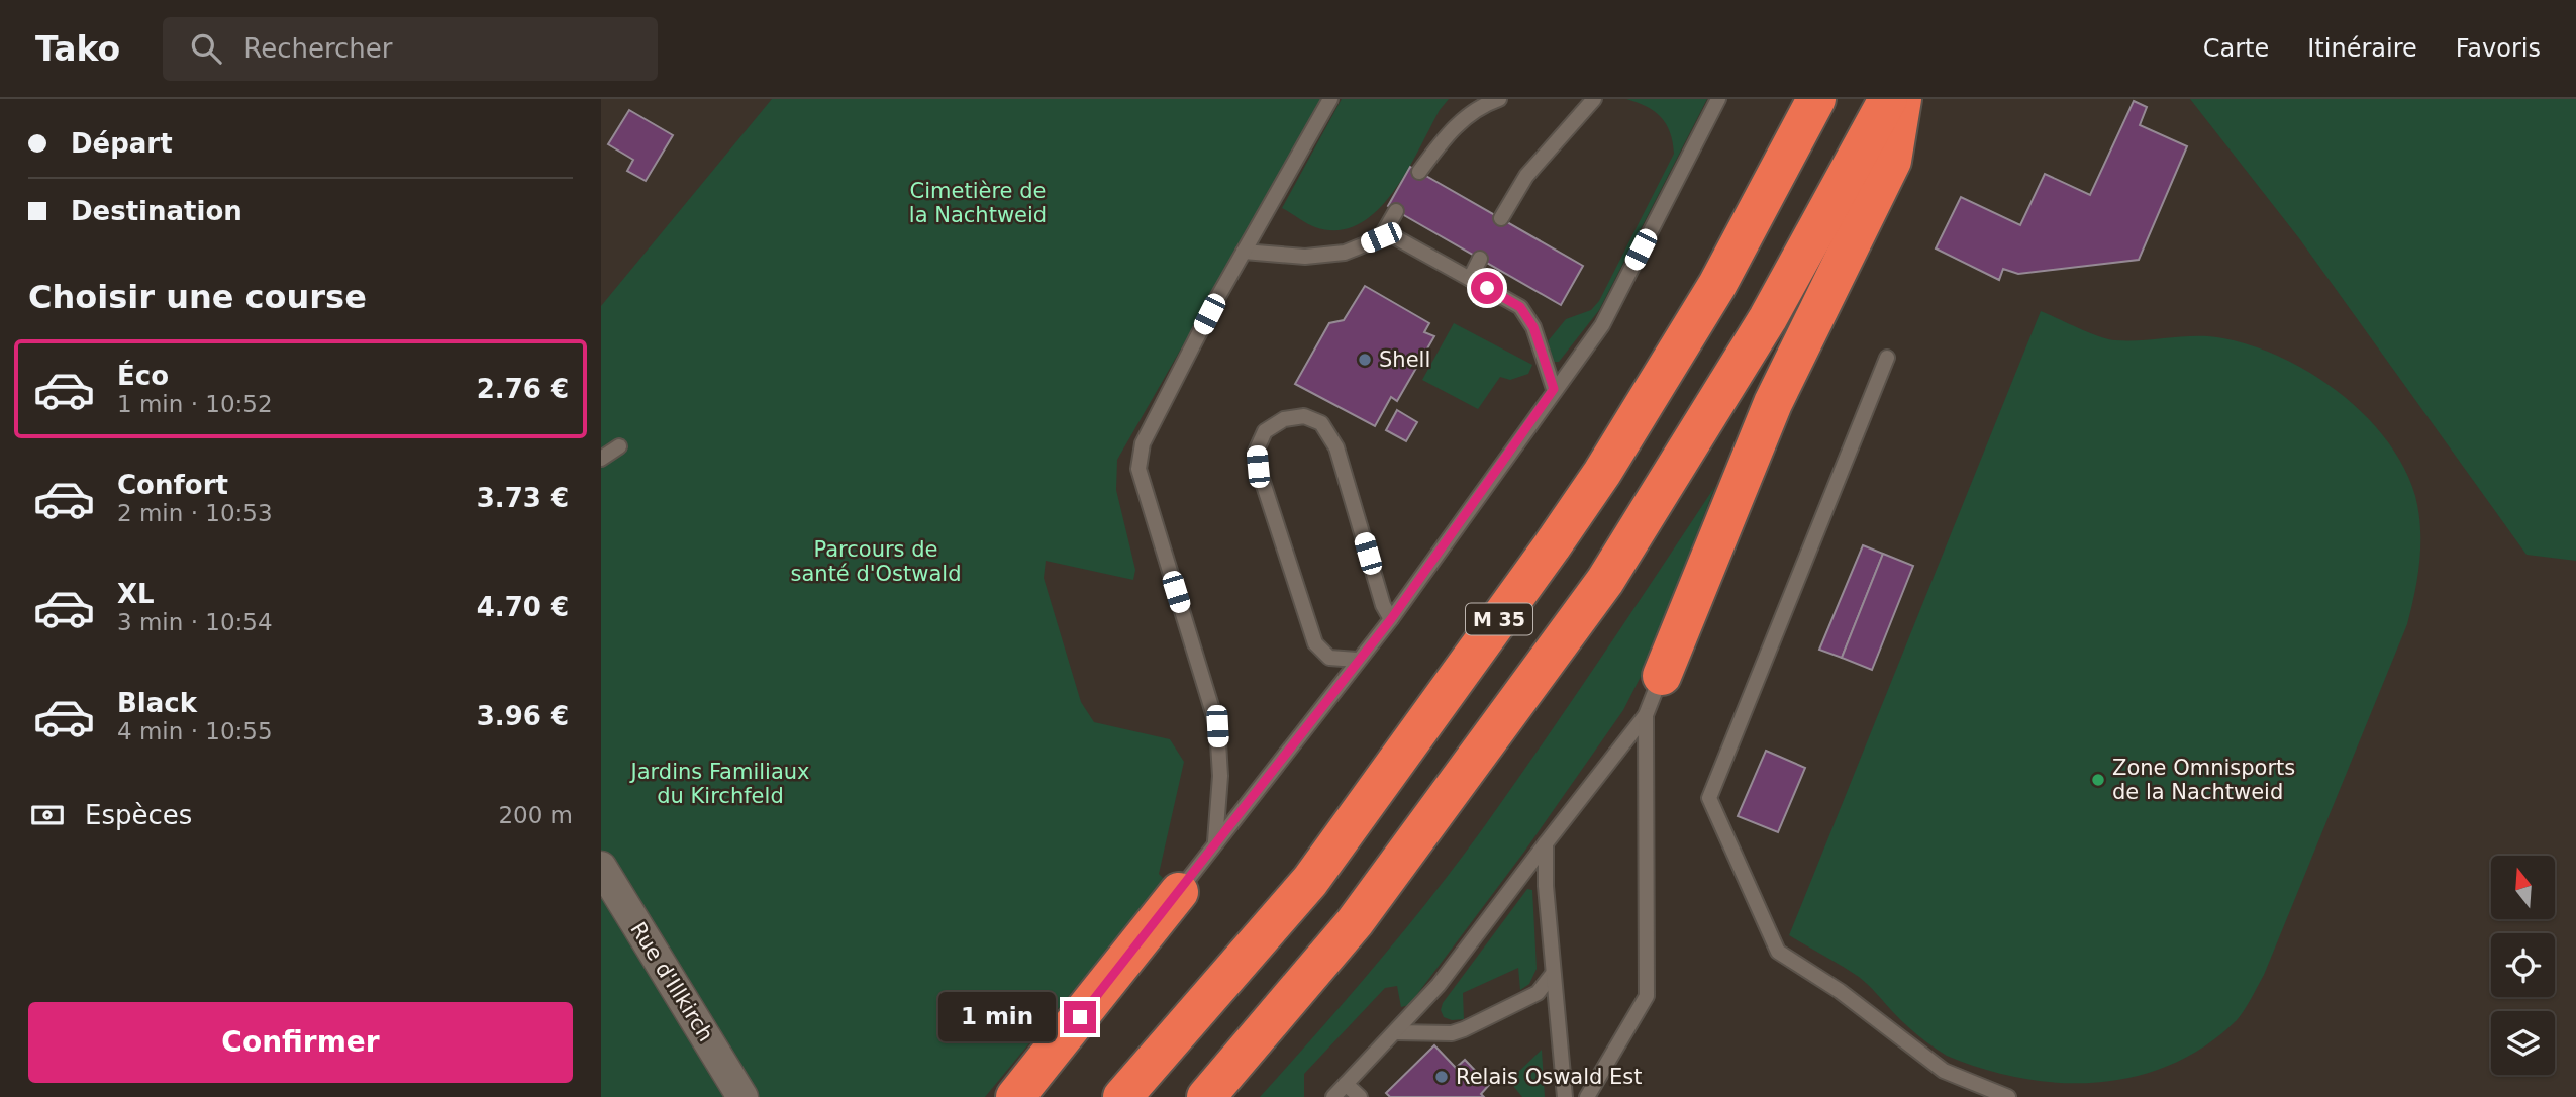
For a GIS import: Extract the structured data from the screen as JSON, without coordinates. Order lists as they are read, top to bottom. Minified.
{"streets":{"highway":["M 35"],"street":["Rue d'Illkirch"]},"parks":["Cimetière de la Nachtweid","Parcours de santé d'Ostwald","Jardins Familiaux du Kirchfeld"],"places":["Shell","Zone Omnisports de la Nachtweid","Relais Oswald Est"],"north":"top","page":{"header":"Tako","search":"Rechercher","nav":["Carte","Itinéraire","Favoris"],"banner":["Départ","Destination"],"heading":"Choisir une course","list":[{"name":"Éco","note":"1 min · 10:52","value":"2.76 €"},{"name":"Confort","note":"2 min · 10:53","value":"3.73 €"},{"name":"XL","note":"3 min · 10:54","value":"4.70 €"},{"name":"Black","note":"4 min · 10:55","value":"3.96 €"}],"pay":["Espèces","200 m"],"buttons":"Confirmer","bubble":"1 min"}}
